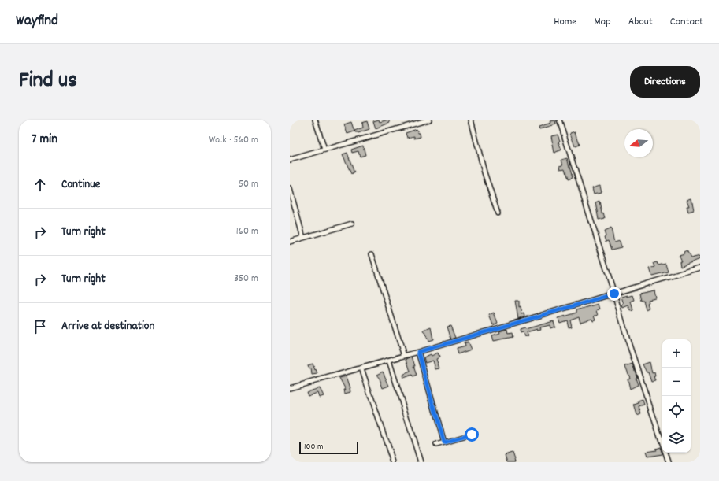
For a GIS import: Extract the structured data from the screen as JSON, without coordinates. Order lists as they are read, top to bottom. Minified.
{"scale_bar":"100 m","north":"left","page":{"header":"Wayfind","nav":["Home","Map","About","Contact"],"title":"Find us","buttons":"Directions","heading":["7 min","Walk · 560 m"],"list":[["Continue","50 m"],["Turn right","160 m"],["Turn right","350 m"],"Arrive at destination"],"map_buttons":["+","−"],"scale":"100 m"}}
